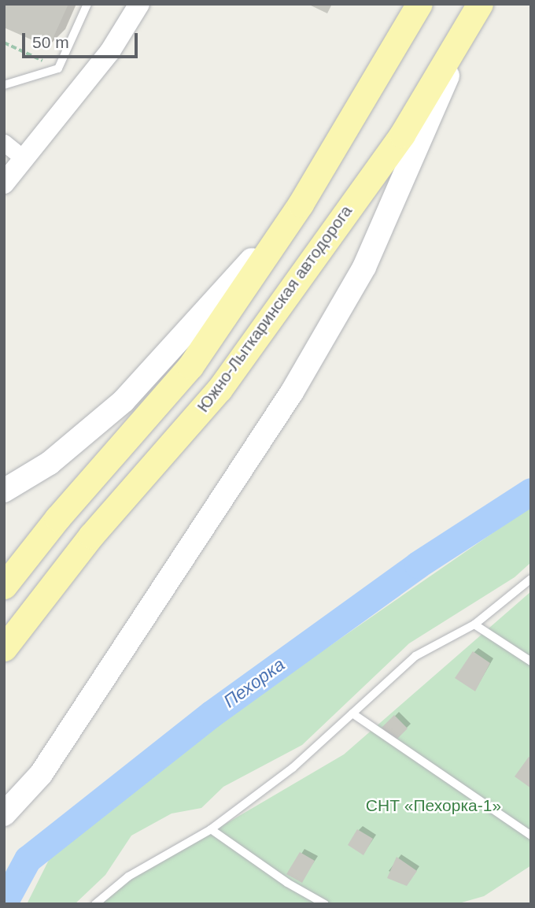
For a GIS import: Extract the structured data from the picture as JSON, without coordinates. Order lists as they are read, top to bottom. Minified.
{"streets":{"main road":["Южно-Лыткаринская автодорога"]},"water":["Пехорка"],"parks":["СНТ «Пехорка-1»"],"scale_bar":"50 m"}
